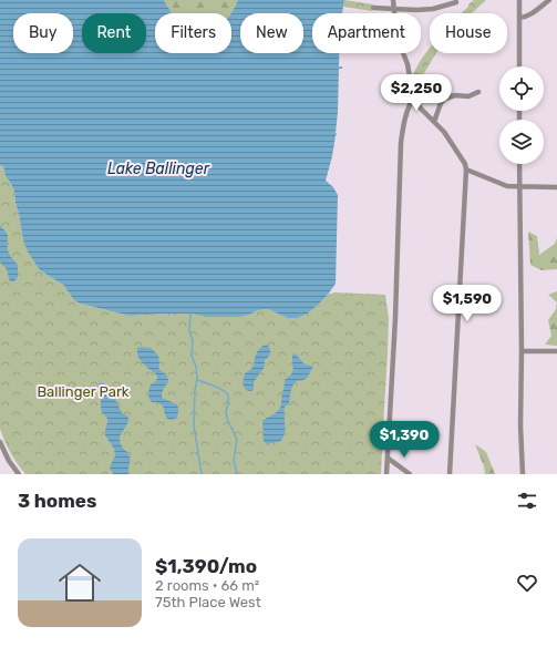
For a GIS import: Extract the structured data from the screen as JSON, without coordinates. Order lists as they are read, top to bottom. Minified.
{"water":["Lake Ballinger"],"parks":["Ballinger Park"],"page":{"chip":["Buy","Rent","Filters","New","Apartment","House"],"price":["$2,250","$1,590","$1,390"],"heading":"3 homes","list":[{"name":"$1,390/mo","note":"2 rooms · 66 m² · 75th Place West"}]}}
